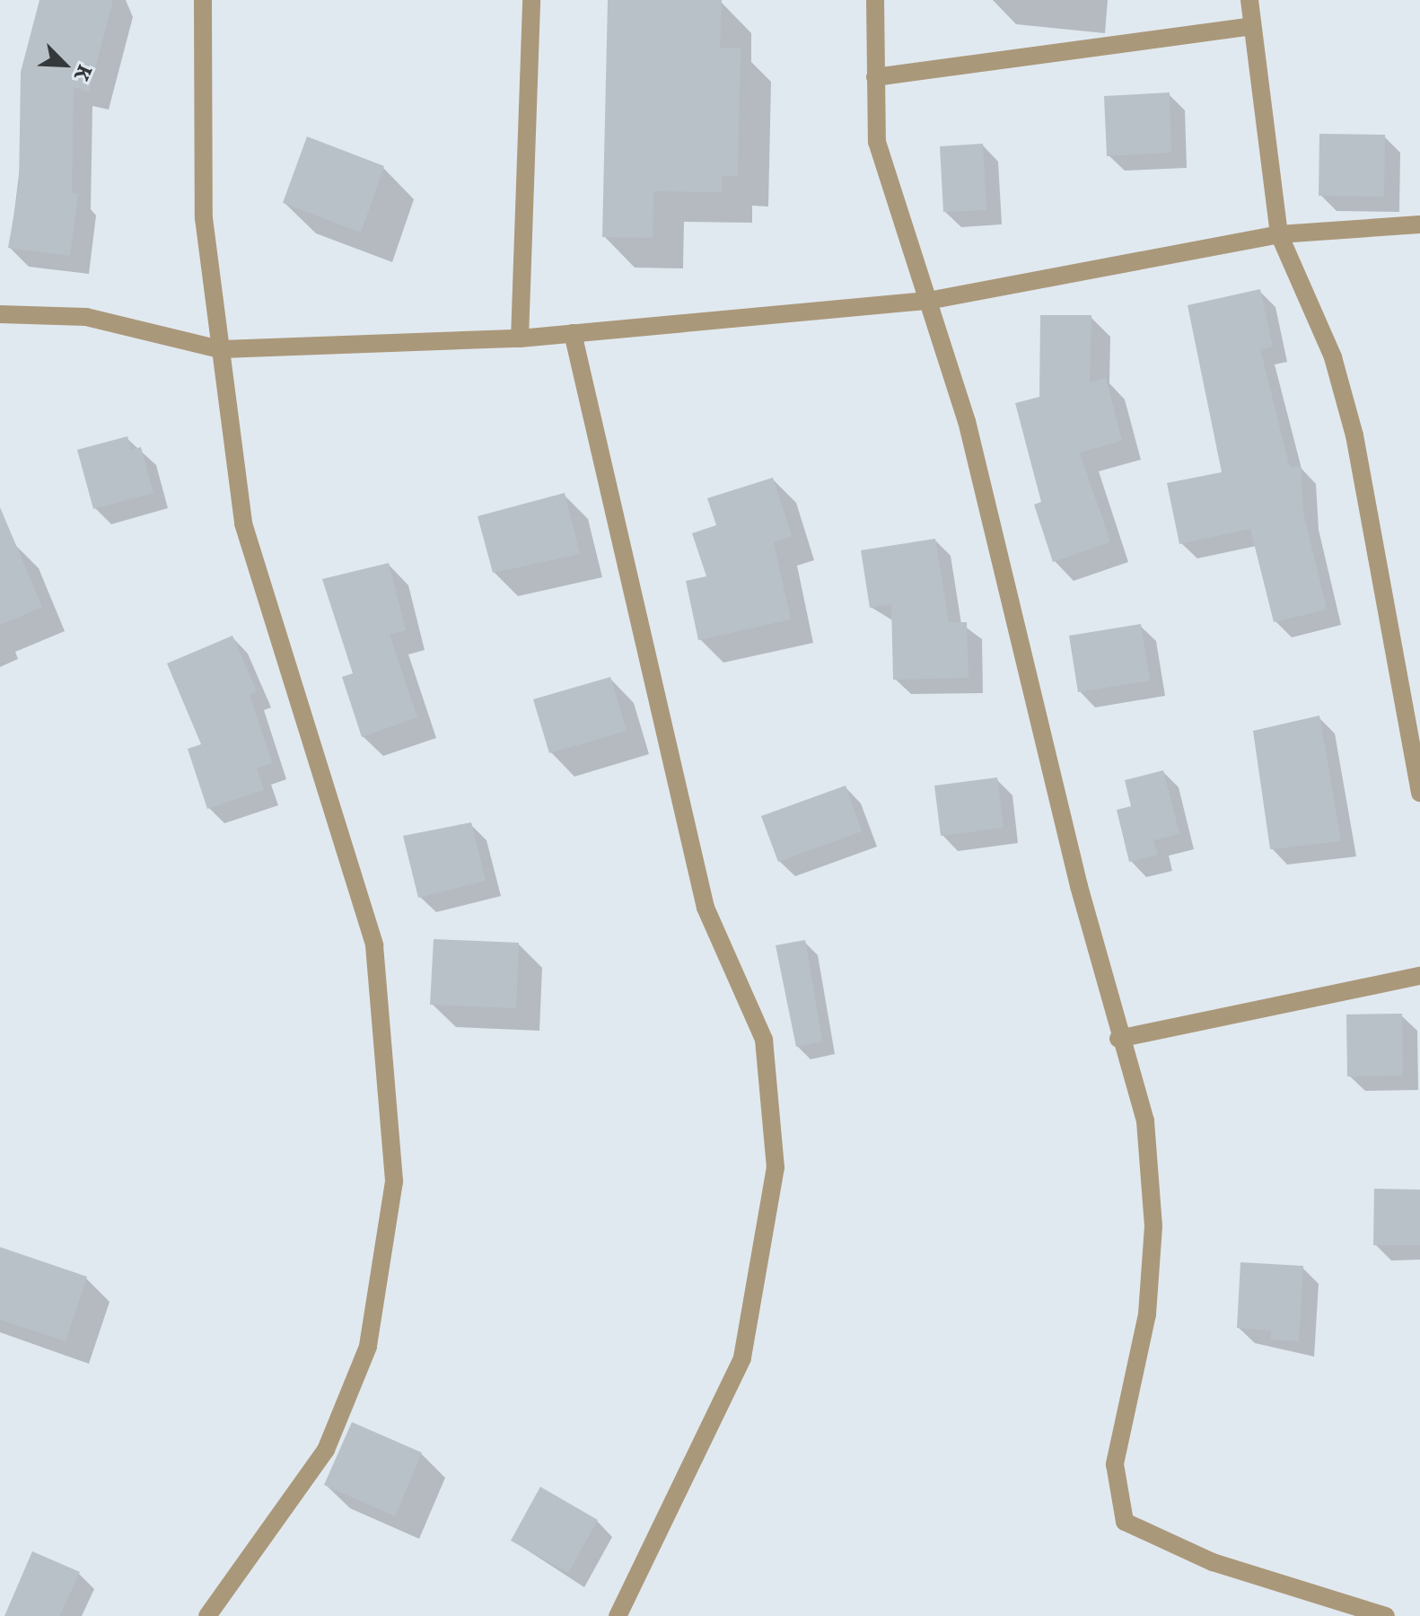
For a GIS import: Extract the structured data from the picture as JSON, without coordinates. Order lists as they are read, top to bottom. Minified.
{"north":"bottom right"}
